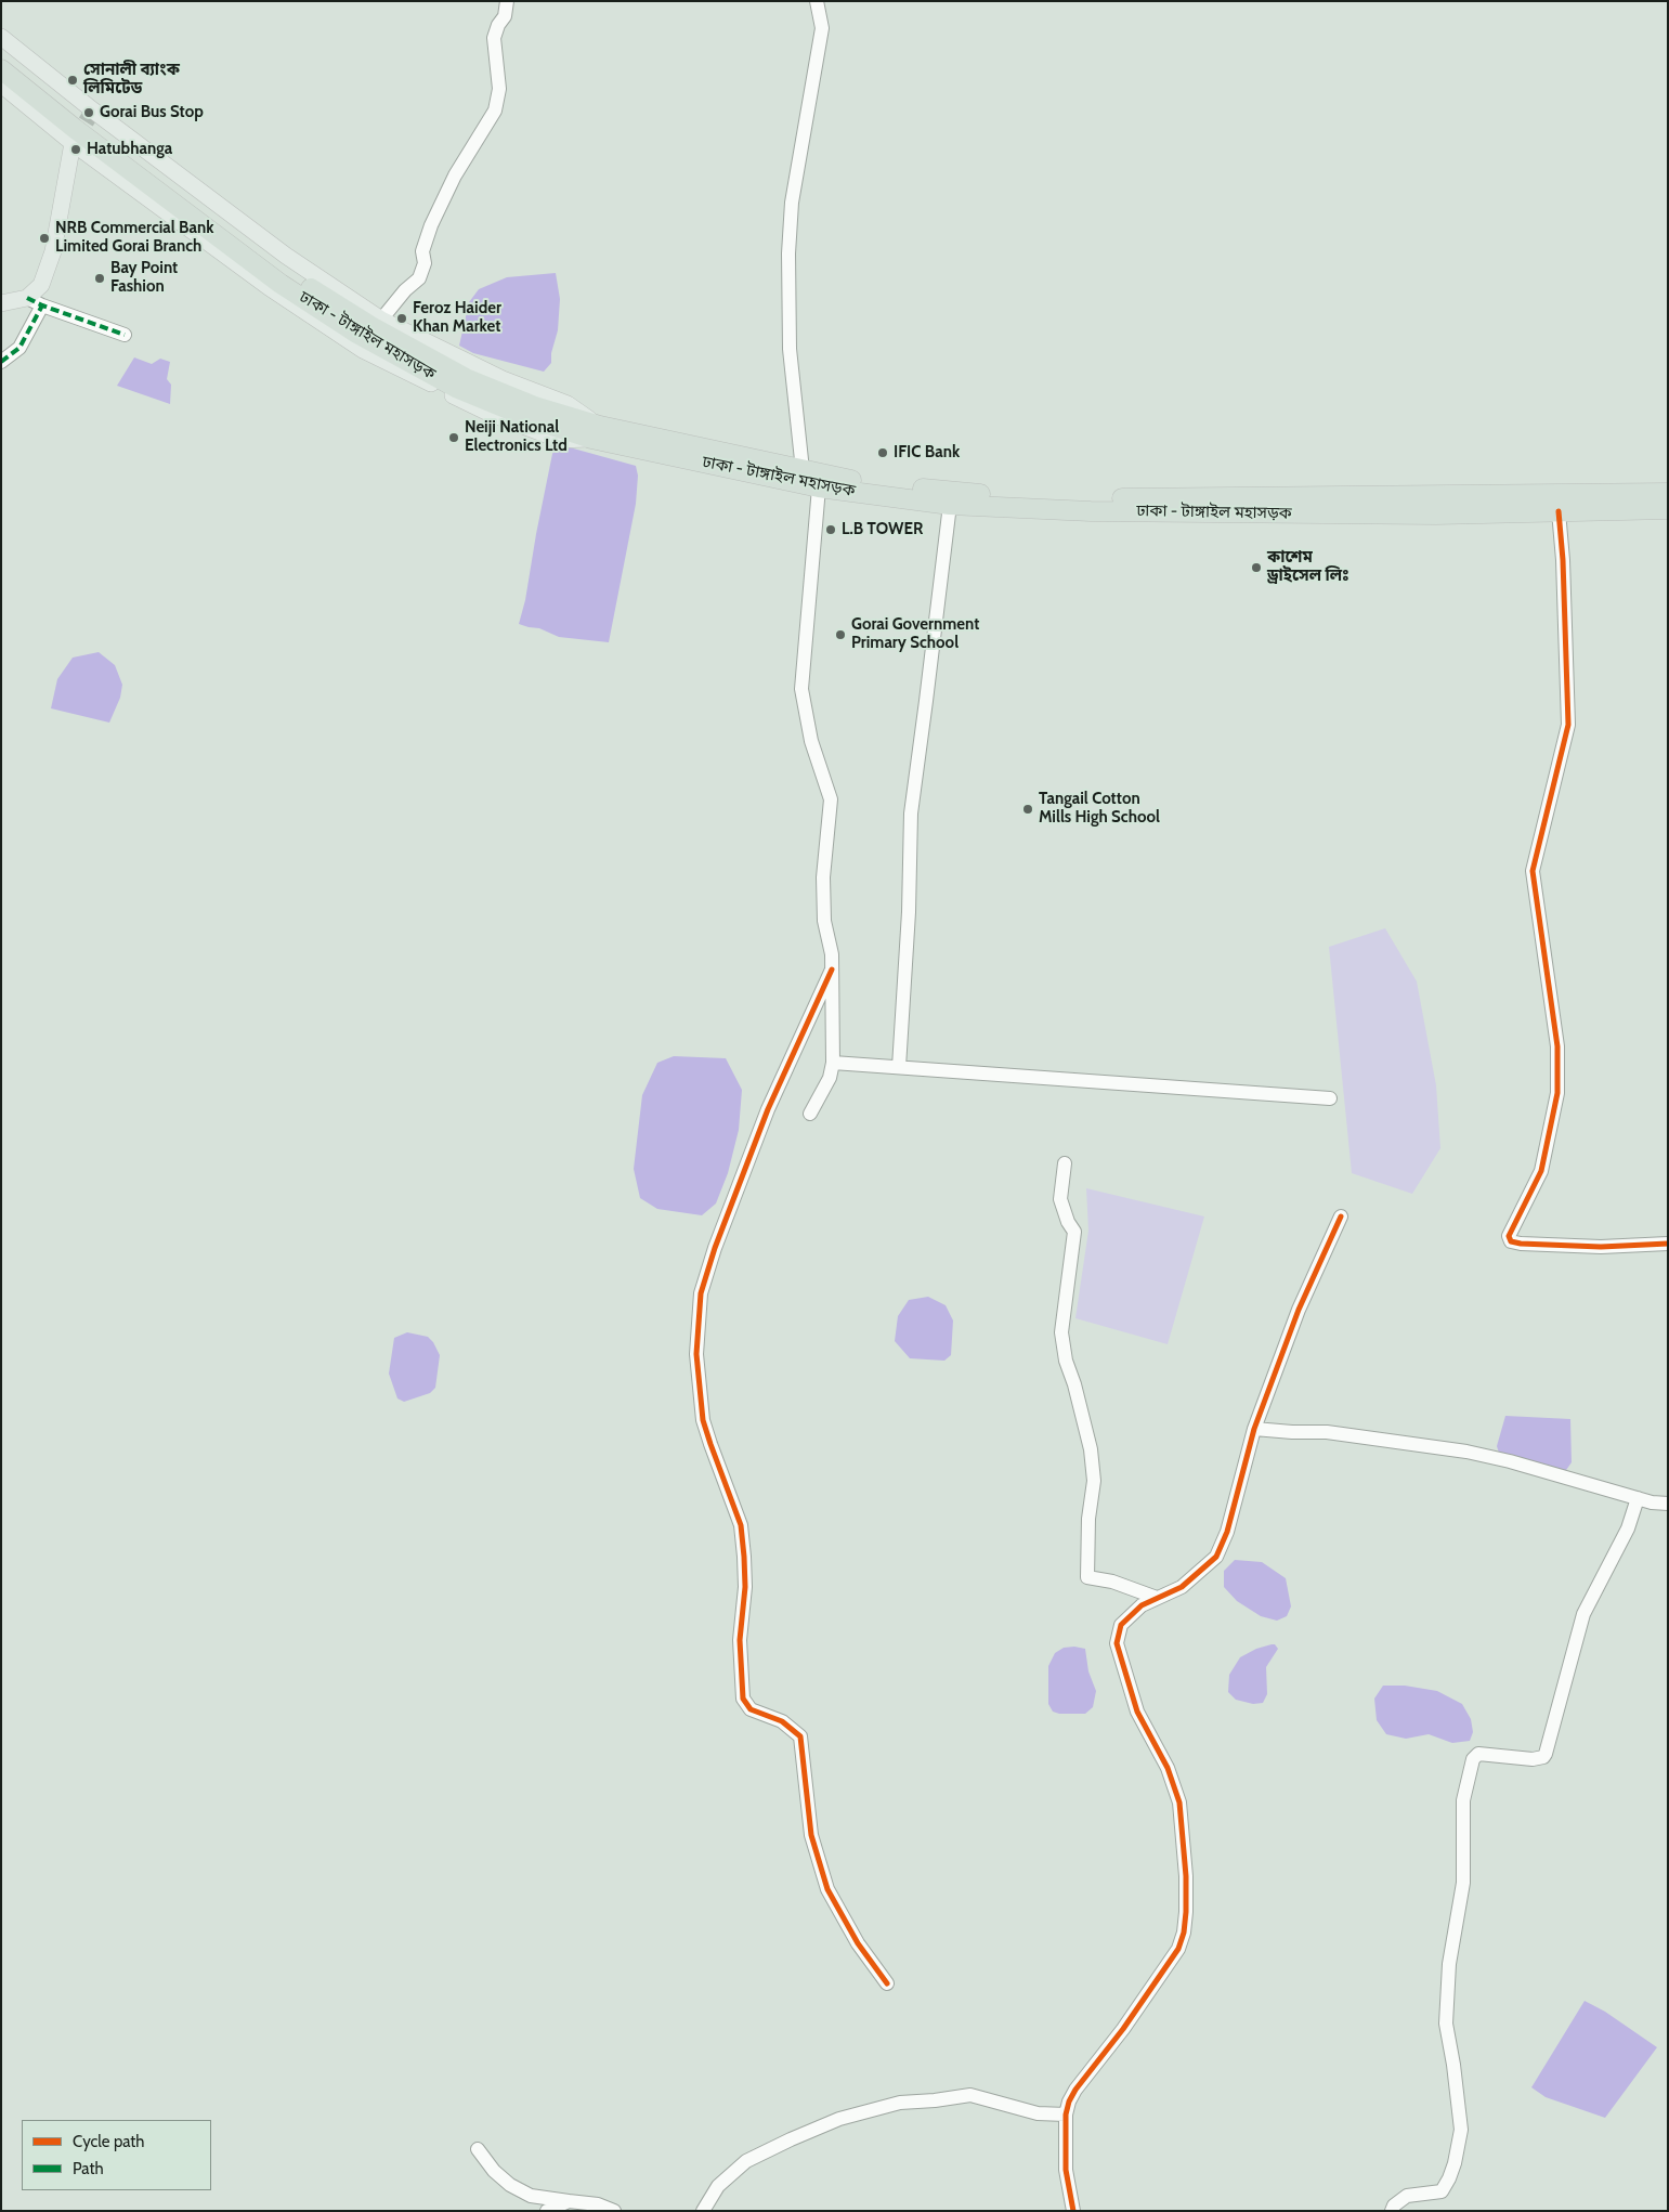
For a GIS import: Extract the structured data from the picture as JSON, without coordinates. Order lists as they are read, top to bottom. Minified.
{"streets":{"highway":["ঢাকা - টাঙ্গাইল মহাসড়ক"]},"places":["সোনালী ব্যাংক লিমিটেড","Gorai Bus Stop","Hatubhanga","NRB Commercial Bank Limited Gorai Branch","Bay Point Fashion","Feroz Haider Khan Market","Neiji National Electronics Ltd","IFIC Bank","L.B TOWER","কাশেম ড্রাইসেল লিঃ","Gorai Government Primary School","Tangail Cotton Mills High School"],"legend":["Cycle path","Path"]}
